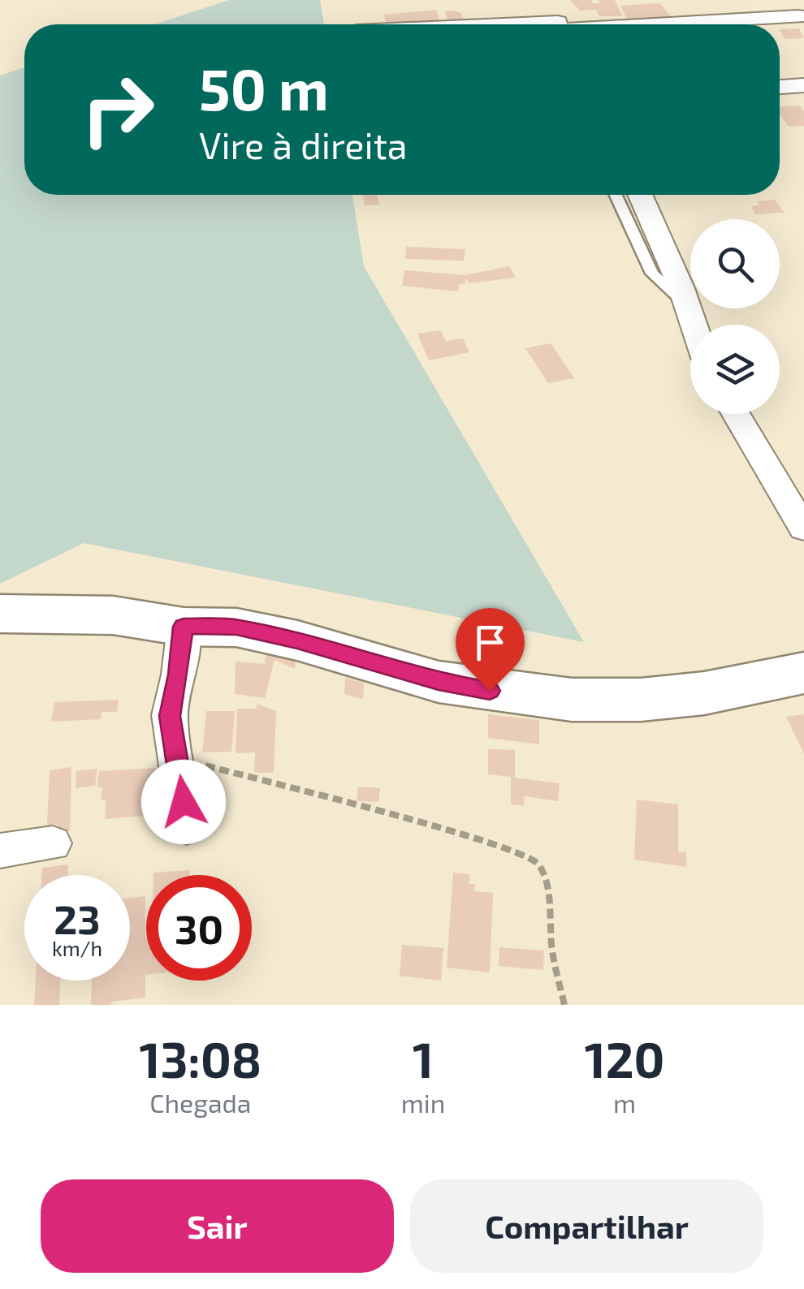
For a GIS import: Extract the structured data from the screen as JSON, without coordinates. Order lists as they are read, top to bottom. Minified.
{"page":{"turn":["50 m","Vire à direita"],"speed":"23 km/h","limit":"30","eta":["13:08","Chegada","1","min","120","m"],"buttons":["Sair","Compartilhar"]}}
